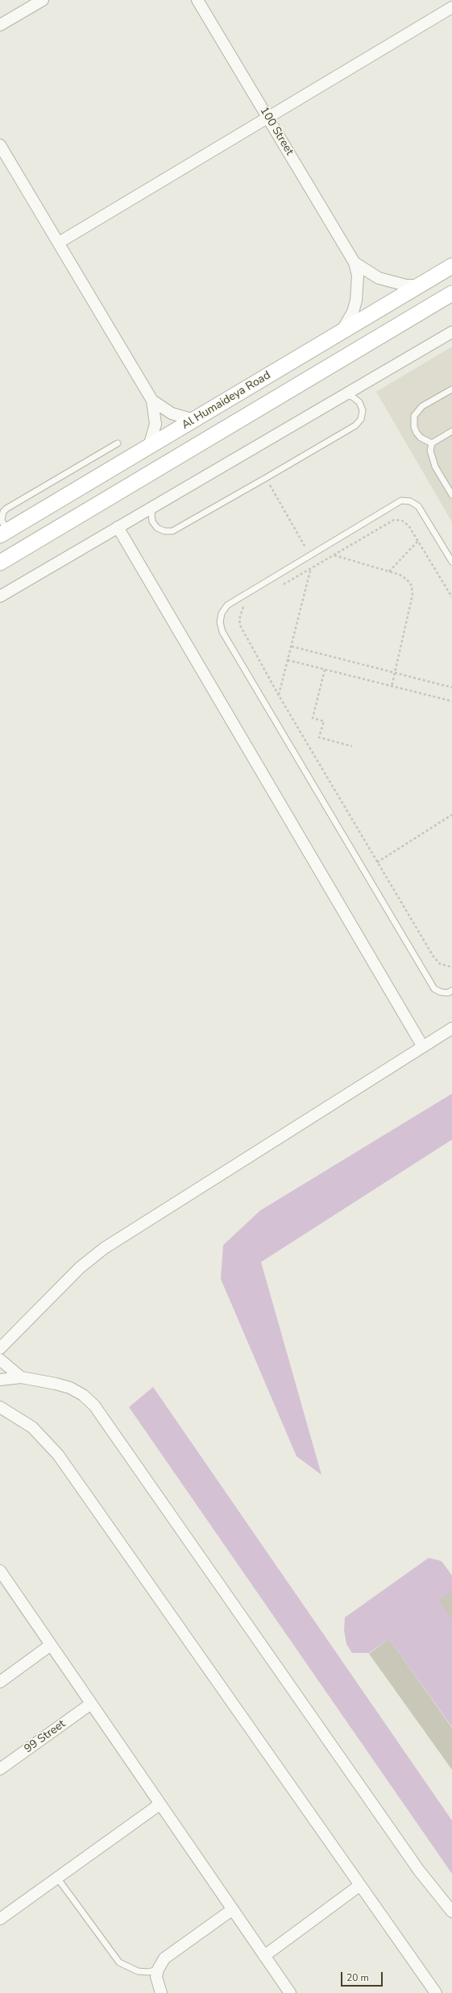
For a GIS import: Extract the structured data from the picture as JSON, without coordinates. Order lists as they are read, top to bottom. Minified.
{"streets":{"street":["100 Street","Al Humaideya Road","99 Street"]},"crossings":[["100 Street","Al Humaideya Road"]],"scale_bar":"20 m"}
